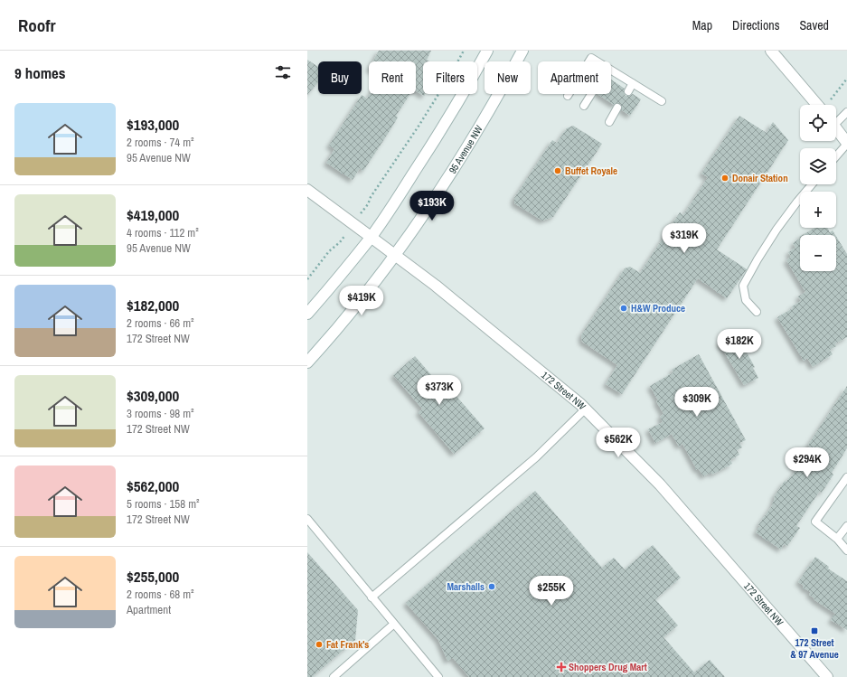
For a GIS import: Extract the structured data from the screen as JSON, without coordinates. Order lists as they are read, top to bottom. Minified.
{"streets":{"street":["95 Avenue NW","172 Street NW"]},"crossings":[["95 Avenue NW","172 Street NW"]],"places":{"other":["Buffet Royale","Donair Station","H&W Produce","Marshalls","Fat Frank's"],"transit":["172 Street & 97 Avenue"],"health":["Shoppers Drug Mart"]},"page":{"header":"Roofr","nav":["Map","Directions","Saved"],"heading":"9 homes","chip":["Buy","Rent","Filters","New","Apartment"],"list":[{"name":"$193,000","note":"2 rooms · 74 m² · 95 Avenue NW"},{"name":"$419,000","note":"4 rooms · 112 m² · 95 Avenue NW"},{"name":"$182,000","note":"2 rooms · 66 m² · 172 Street NW"},{"name":"$309,000","note":"3 rooms · 98 m² · 172 Street NW"},{"name":"$562,000","note":"5 rooms · 158 m² · 172 Street NW"},{"name":"$255,000","note":"2 rooms · 68 m² · Apartment"}],"map_buttons":["+","−"],"price":["$193K","$319K","$419K","$182K","$373K","$309K","$562K","$294K","$255K"]}}
